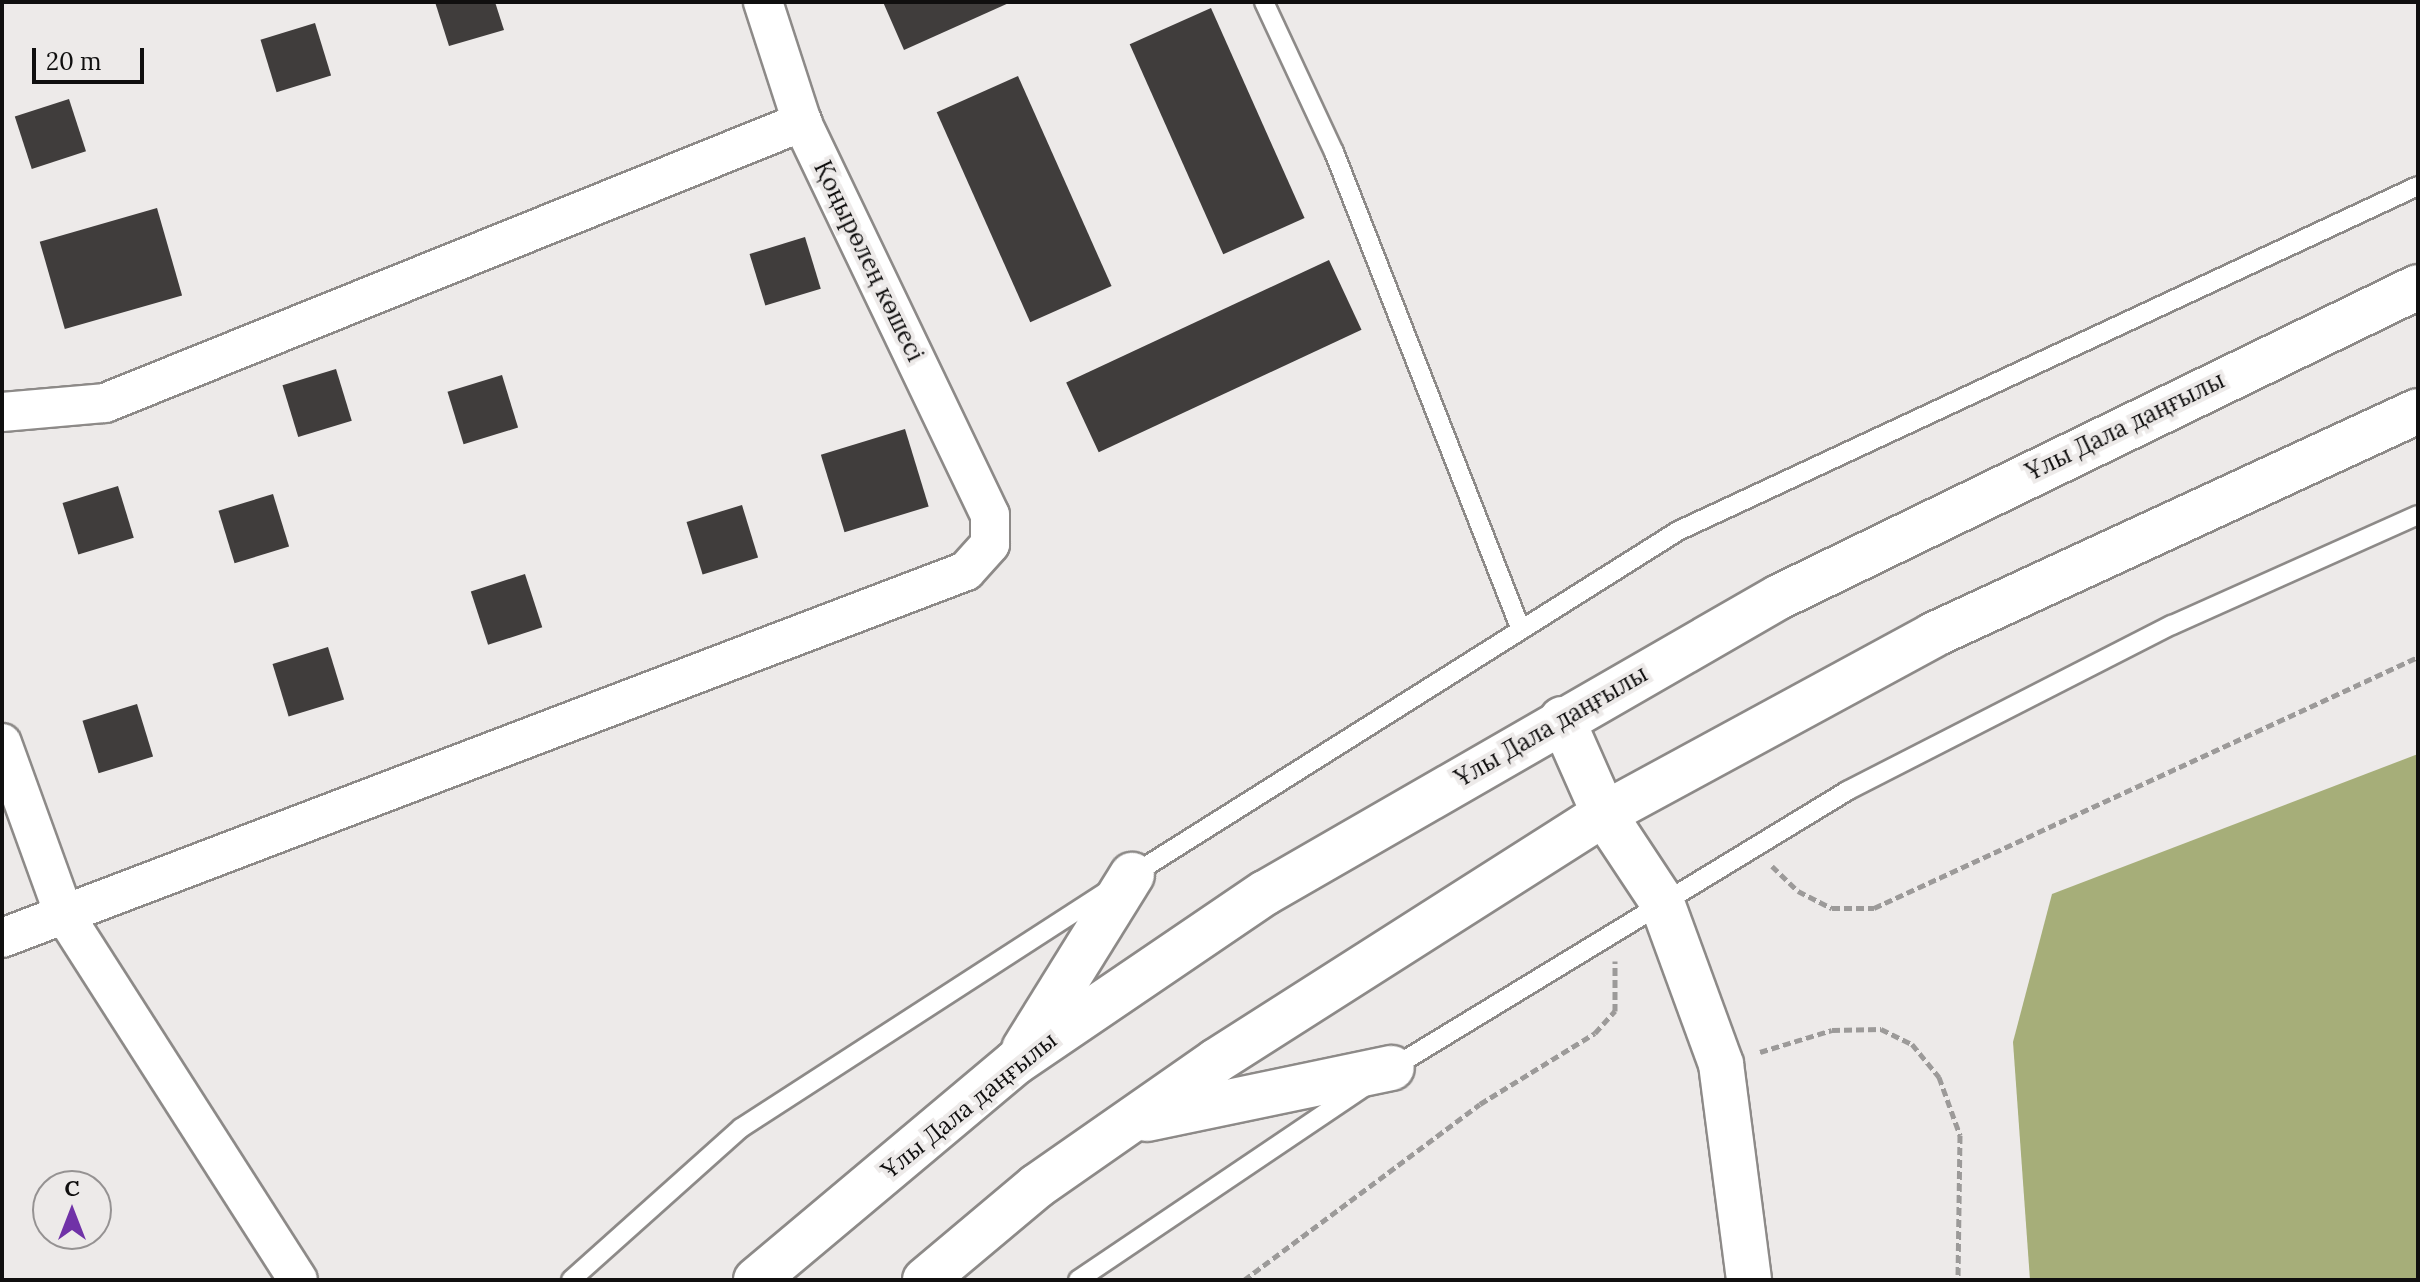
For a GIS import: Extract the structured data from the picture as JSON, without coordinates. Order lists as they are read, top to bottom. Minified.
{"streets":{"main road":["Ұлы Дала даңғылы"],"street":["Қоңырөлең көшесі"]},"scale_bar":"20 m","north":"top"}
